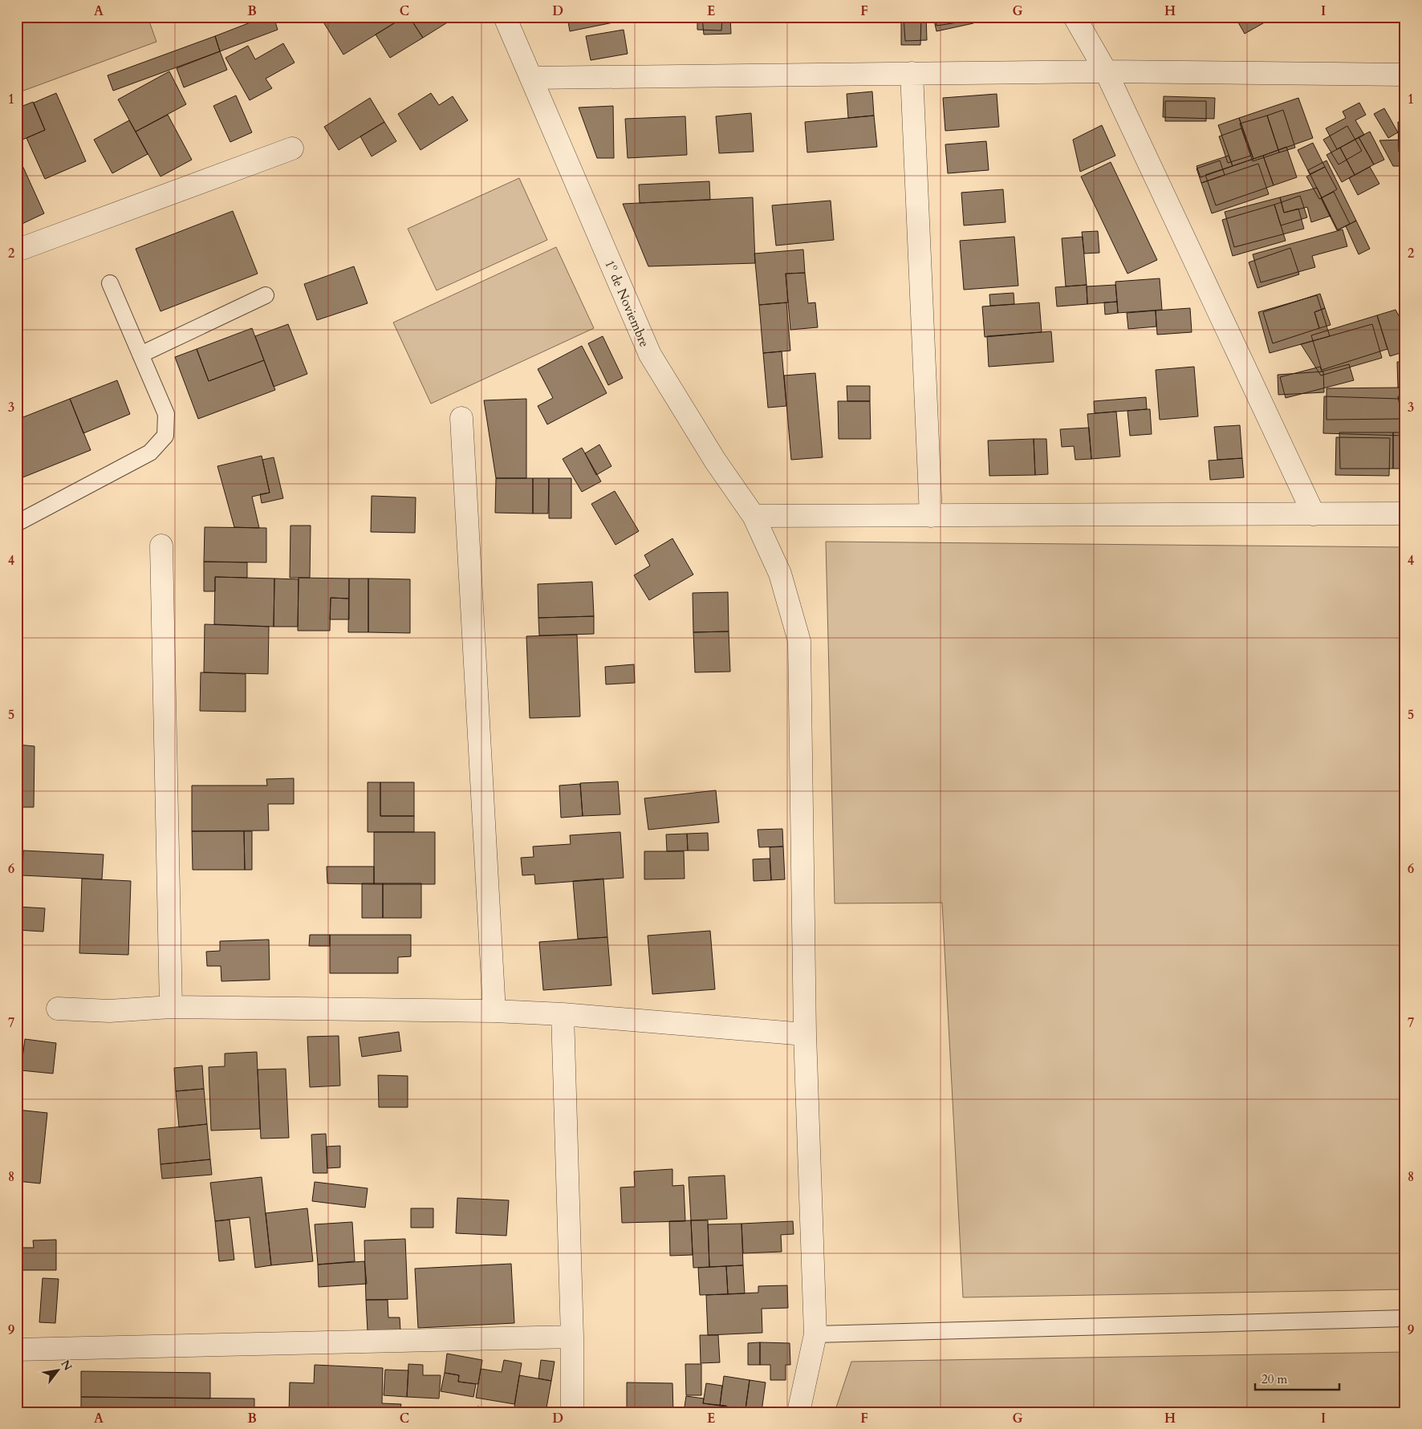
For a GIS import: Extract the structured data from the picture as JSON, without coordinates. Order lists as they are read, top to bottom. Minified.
{"streets":{"street":["1º de Noviembre"]},"scale_bar":"20 m","north":"top right","grid":{"columns":["A","B","C","D","E","F","G","H","I"],"rows":["1","2","3","4","5","6","7","8","9"]}}
